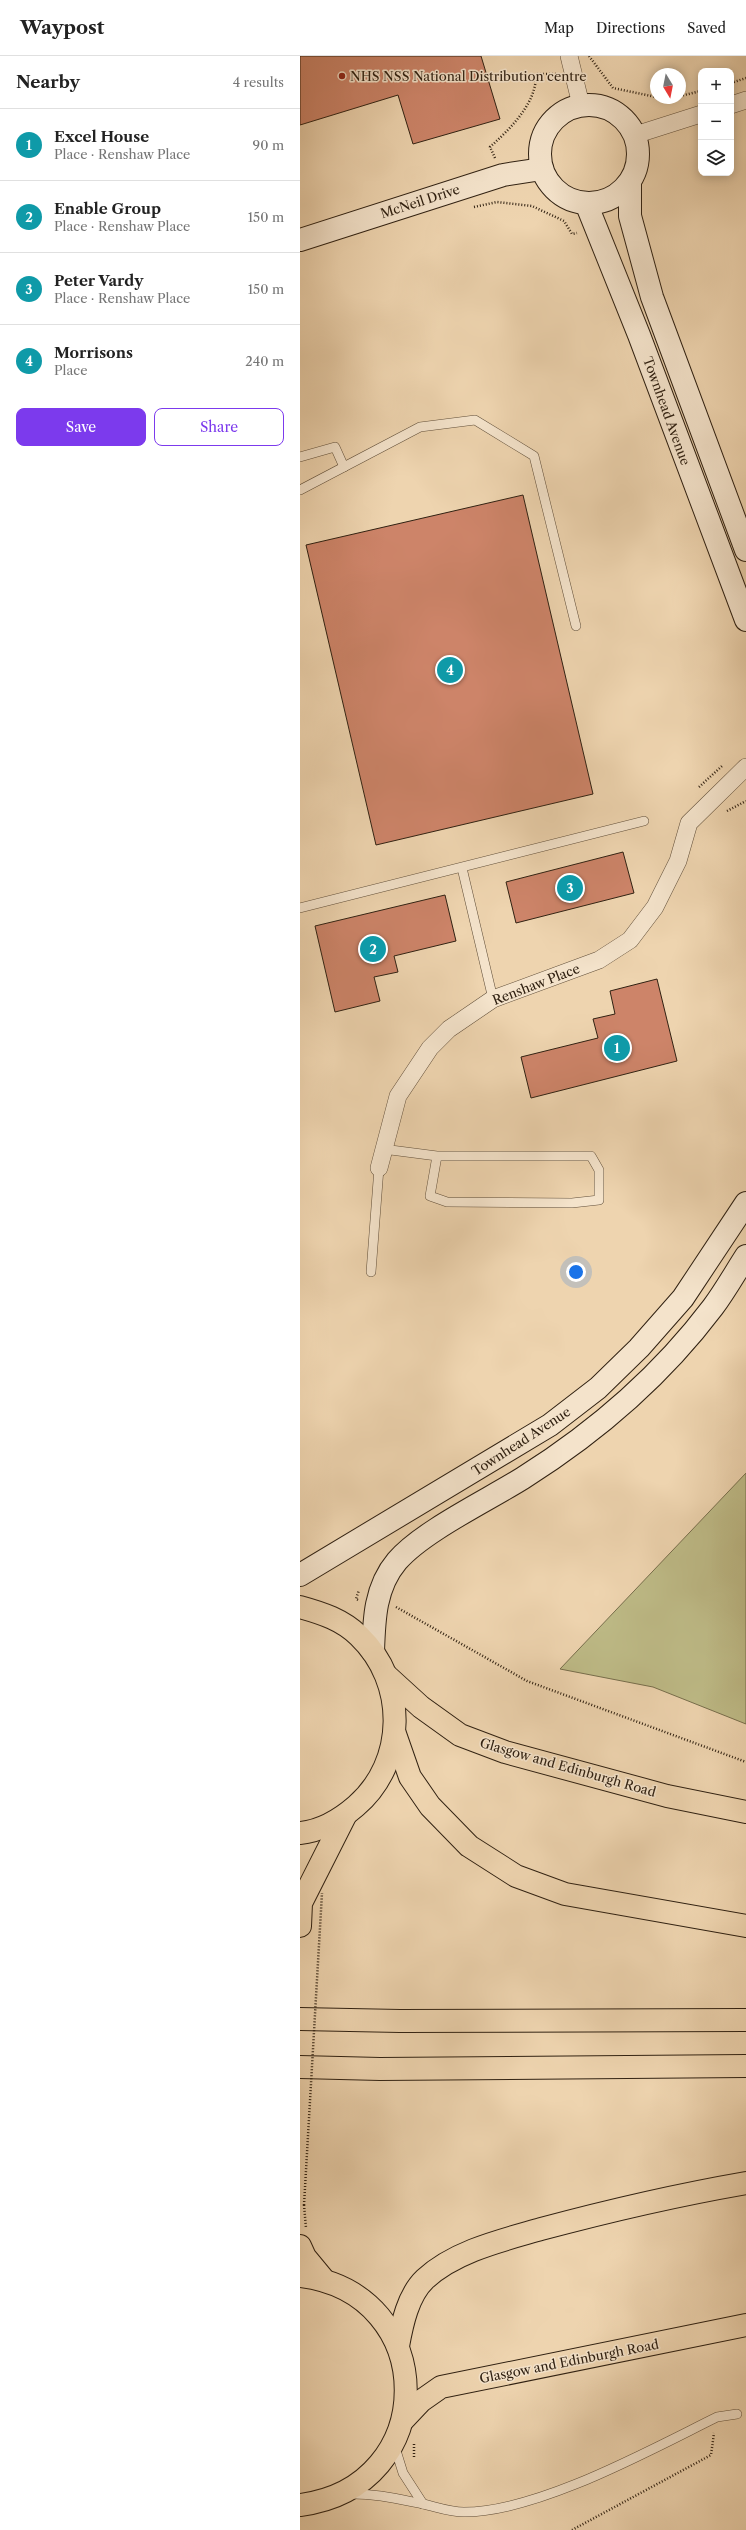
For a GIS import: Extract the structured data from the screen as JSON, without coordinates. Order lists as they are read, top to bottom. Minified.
{"streets":{"highway":["Glasgow and Edinburgh Road"],"street":["McNeil Drive","Townhead Avenue","Renshaw Place"]},"crossings":[["McNeil Drive","Townhead Avenue"]],"places":["NHS NSS National Distribution centre"],"north":"bottom","page":{"header":"Waypost","nav":["Map","Directions","Saved"],"heading":["Nearby","4 results"],"map_buttons":["+","−"],"list":[{"mark":"1","name":"Excel House","note":"Place · Renshaw Place","value":"90 m"},{"mark":"2","name":"Enable Group","note":"Place · Renshaw Place","value":"150 m"},{"mark":"3","name":"Peter Vardy","note":"Place · Renshaw Place","value":"150 m"},{"mark":"4","name":"Morrisons","note":"Place","value":"240 m"}],"buttons":["Save","Share"],"pins":["4","3","2","1"]}}
